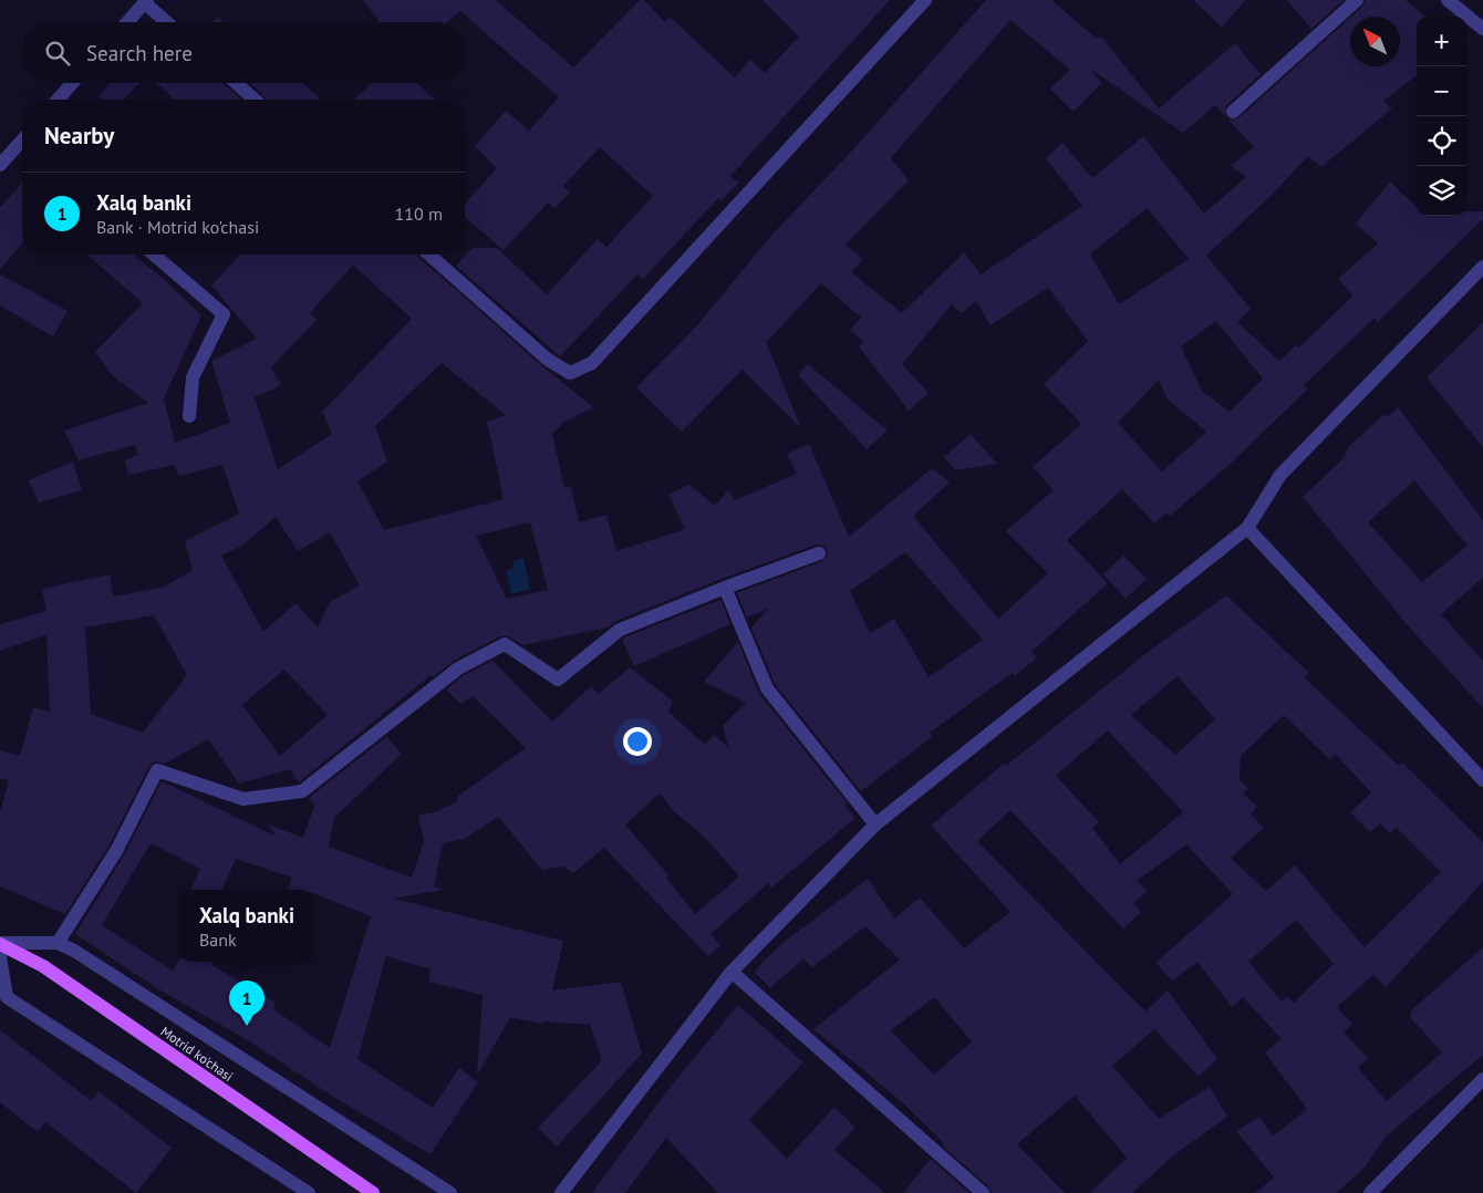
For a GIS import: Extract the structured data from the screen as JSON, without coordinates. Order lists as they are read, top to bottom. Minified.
{"streets":{"main road":["Motrid ko'chasi"]},"north":"top left","page":{"map_buttons":["+","−"],"search":"Search here","heading":"Nearby","list":[{"mark":"1","name":"Xalq banki","note":"Bank · Motrid ko'chasi","value":"110 m"}],"popup":["Xalq banki","Bank"],"pins":"1"}}
